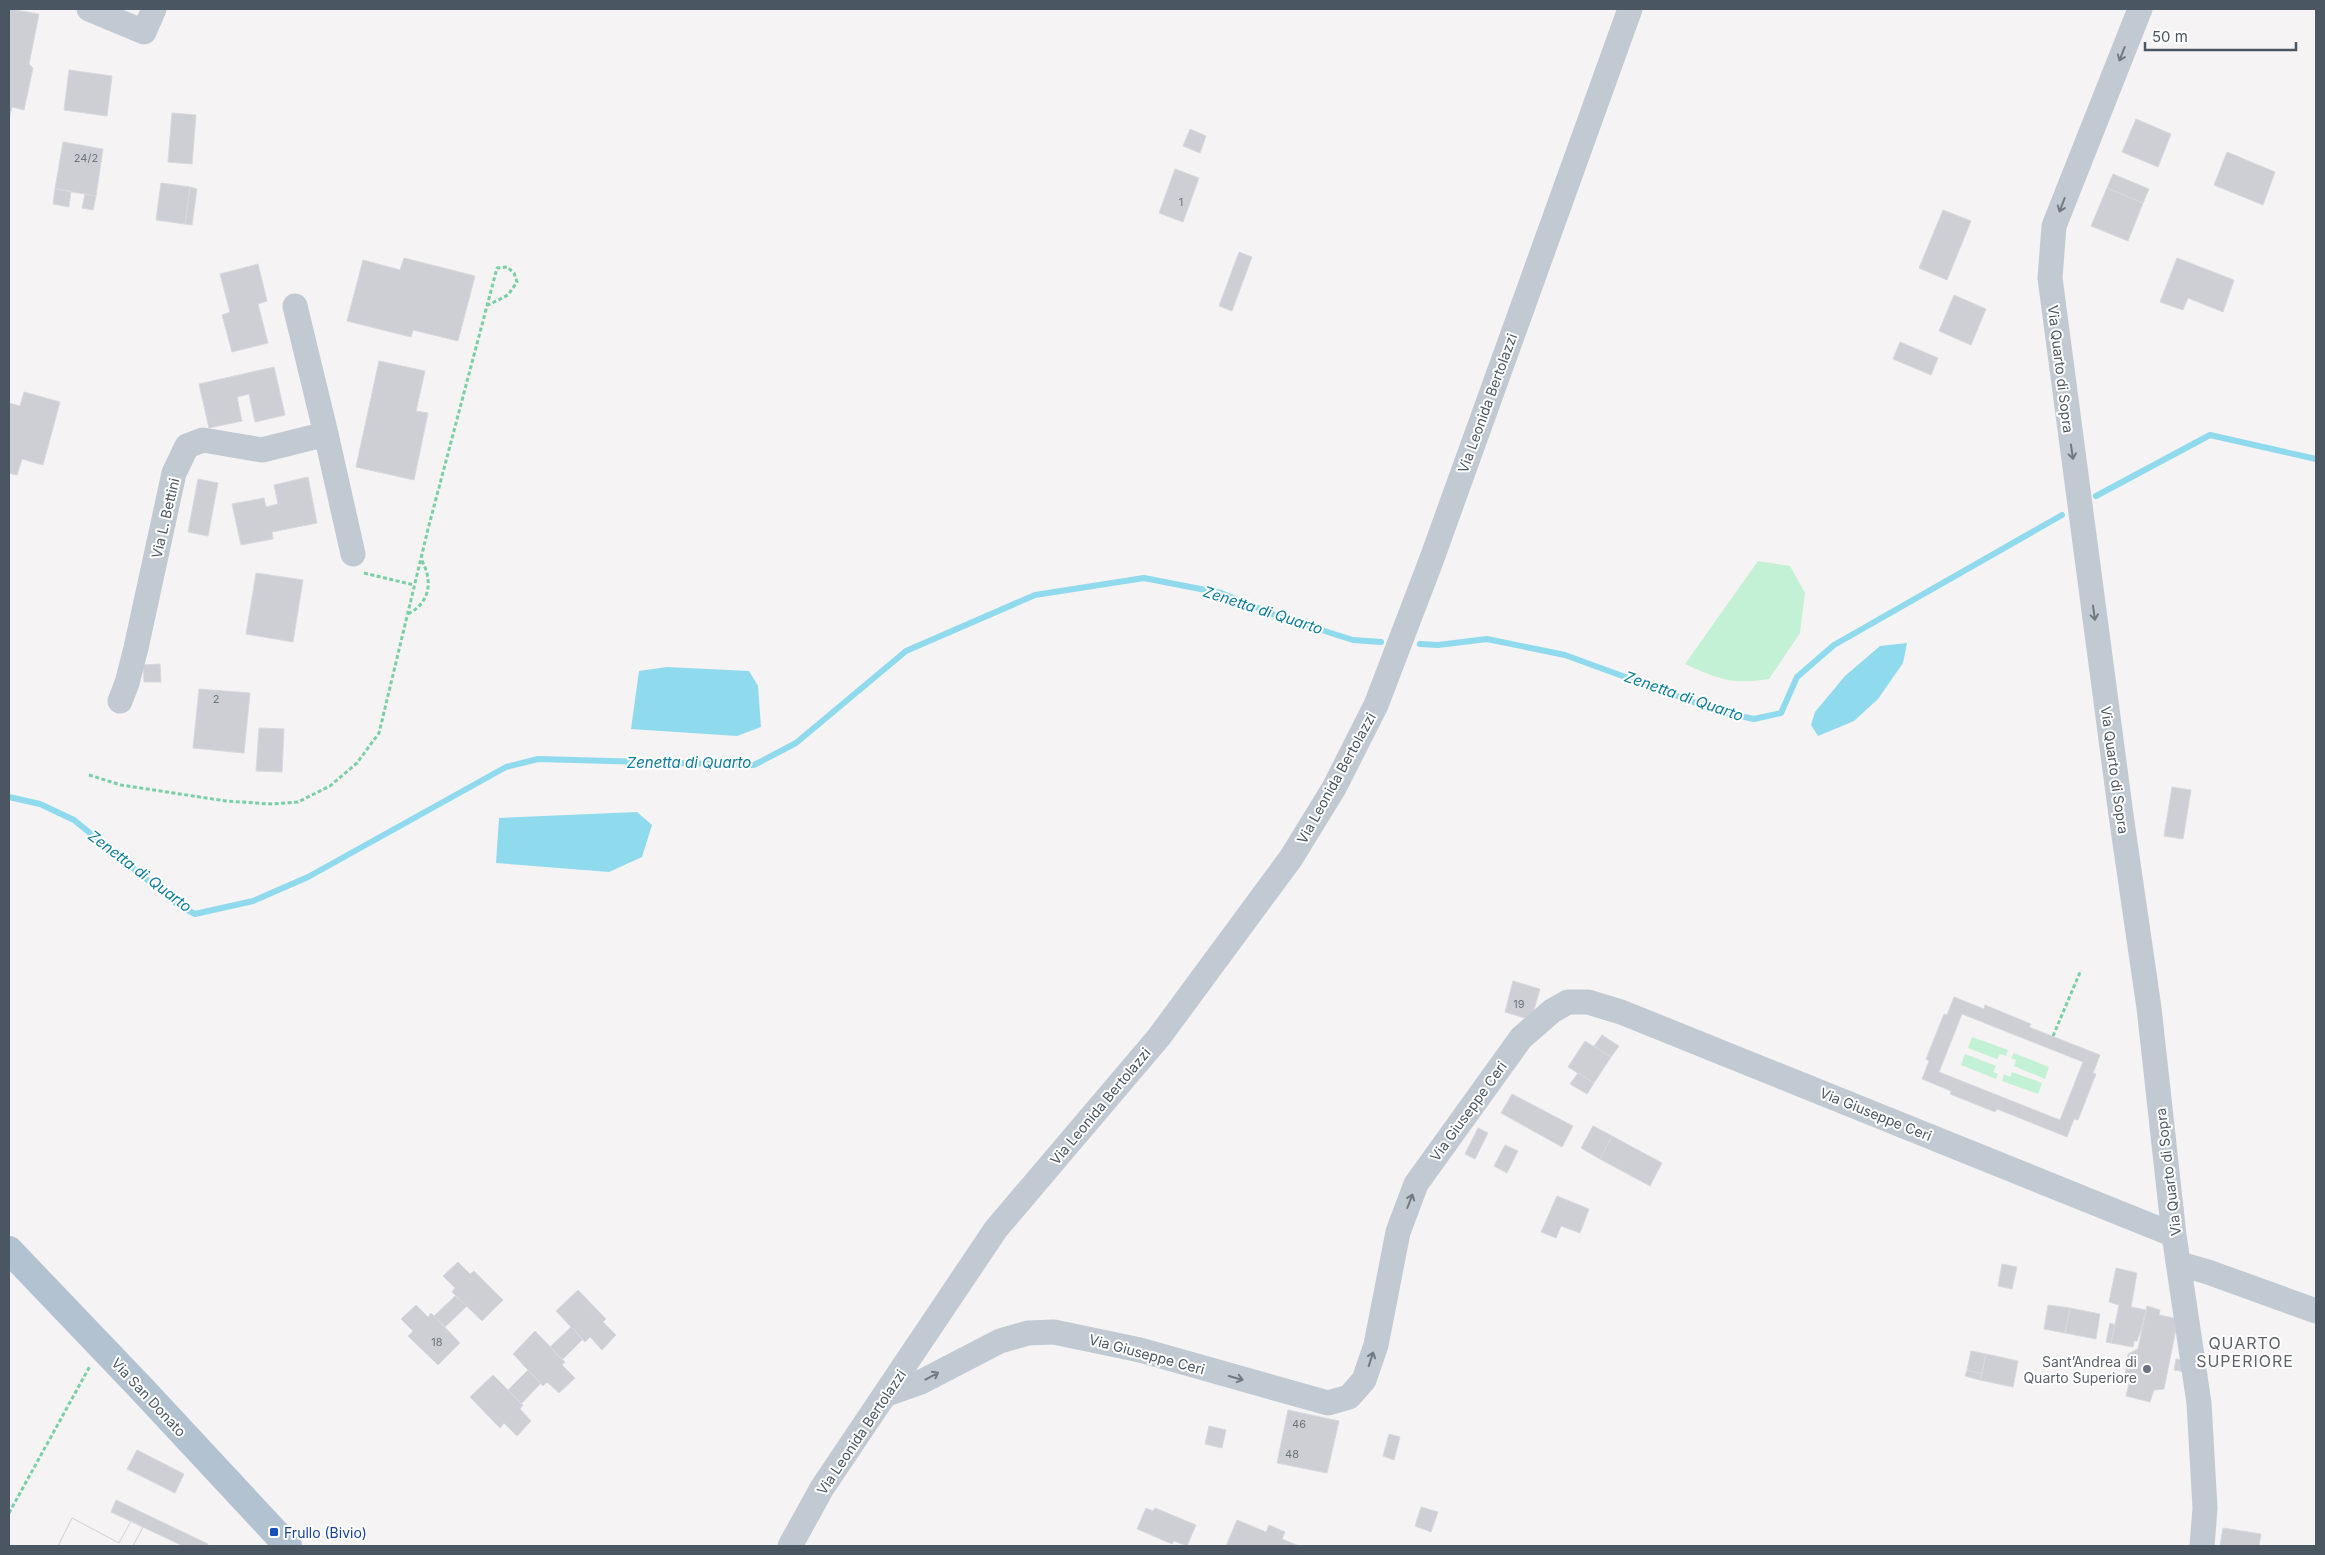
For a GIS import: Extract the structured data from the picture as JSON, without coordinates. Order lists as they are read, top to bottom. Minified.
{"streets":{"main road":["Via San Donato"],"street":["Via Quarto di Sopra","Via Leonida Bertolazzi","Via L. Bettini","Via Giuseppe Ceri"]},"crossings":[["Via Quarto di Sopra","Via Giuseppe Ceri"],["Via Leonida Bertolazzi","Via Giuseppe Ceri"]],"one_way":["Via Quarto di Sopra","Via Giuseppe Ceri"],"districts":["QUARTO SUPERIORE"],"water":["Zenetta di Quarto"],"places":{"other":["Sant’Andrea di Quarto Superiore"],"transit":["Frullo (Bivio)"]},"house_numbers":["24/2","1","2","19","18","46","48"],"scale_bar":"50 m"}
